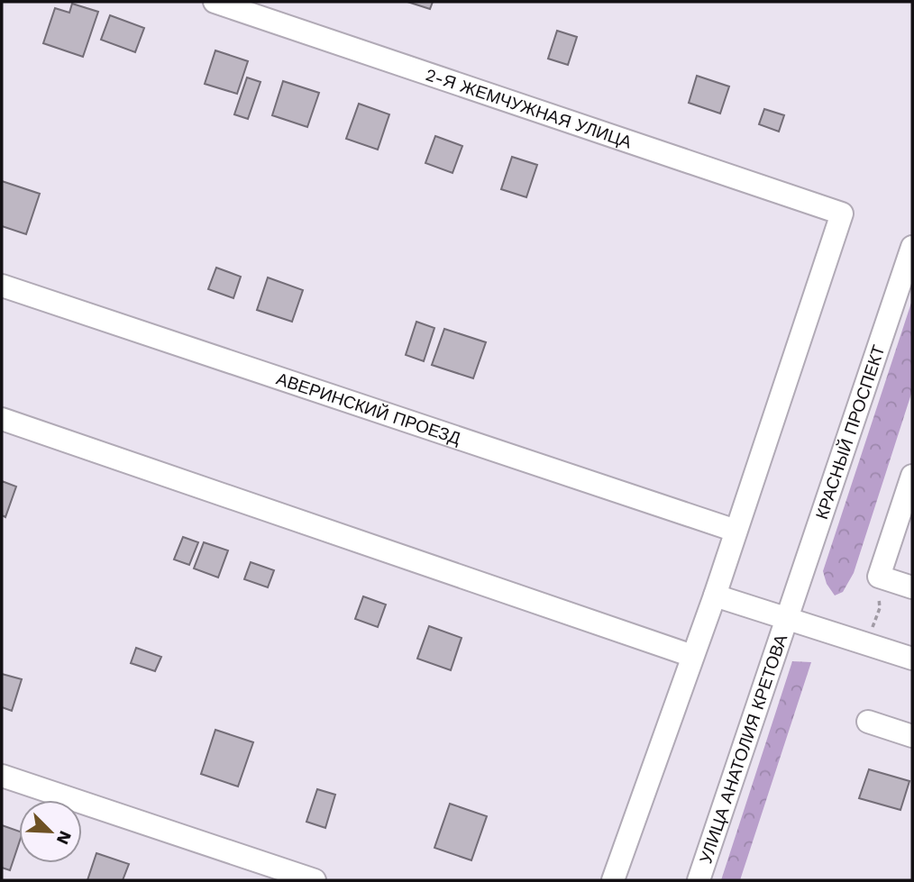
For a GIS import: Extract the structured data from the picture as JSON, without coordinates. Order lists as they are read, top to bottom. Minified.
{"streets":{"street":["2-Я ЖЕМЧУЖНАЯ УЛИЦА","АВЕРИНСКИЙ ПРОЕЗД","КРАСНЫЙ ПРОСПЕКТ","УЛИЦА АНАТОЛИЯ КРЕТОВА"]},"crossings":[["2-Я ЖЕМЧУЖНАЯ УЛИЦА","АВЕРИНСКИЙ ПРОЕЗД"],["КРАСНЫЙ ПРОСПЕКТ","УЛИЦА АНАТОЛИЯ КРЕТОВА"]],"north":"bottom right"}
